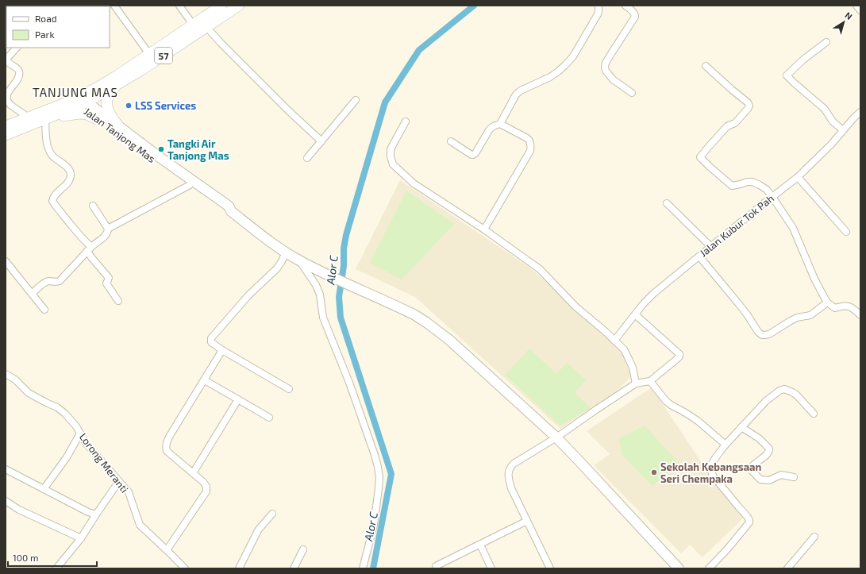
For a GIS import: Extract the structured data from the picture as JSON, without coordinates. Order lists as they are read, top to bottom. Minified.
{"streets":{"main road":["57","Jalan Tanjong Mas"],"street":["Jalan Kubur Tok Pah","Lorong Meranti"]},"crossings":[["57","Jalan Tanjong Mas"]],"districts":["TANJUNG MAS"],"water":["Alor C"],"places":["LSS Services","Tangki Air Tanjong Mas","Sekolah Kebangsaan Seri Chempaka"],"legend":["Road","Park"],"scale_bar":"100 m","north":"top right"}
